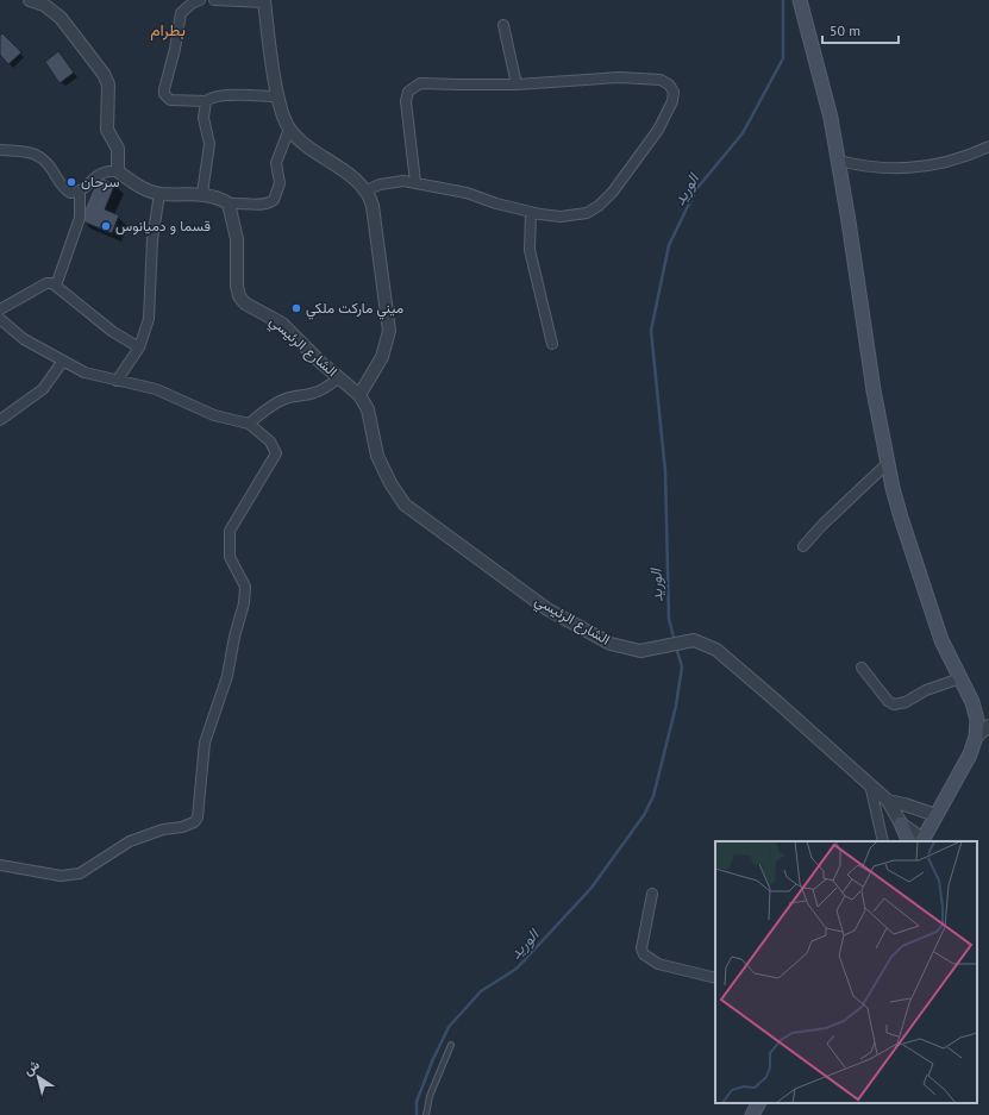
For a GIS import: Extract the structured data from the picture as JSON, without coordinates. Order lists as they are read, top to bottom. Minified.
{"streets":{"street":["الشارع الرئيسي"]},"districts":["بطرام"],"water":["الوريد"],"places":["سرحان","قسما و دميانوس","ميني ماركت ملكي"],"scale_bar":"50 m","north":"top left"}
